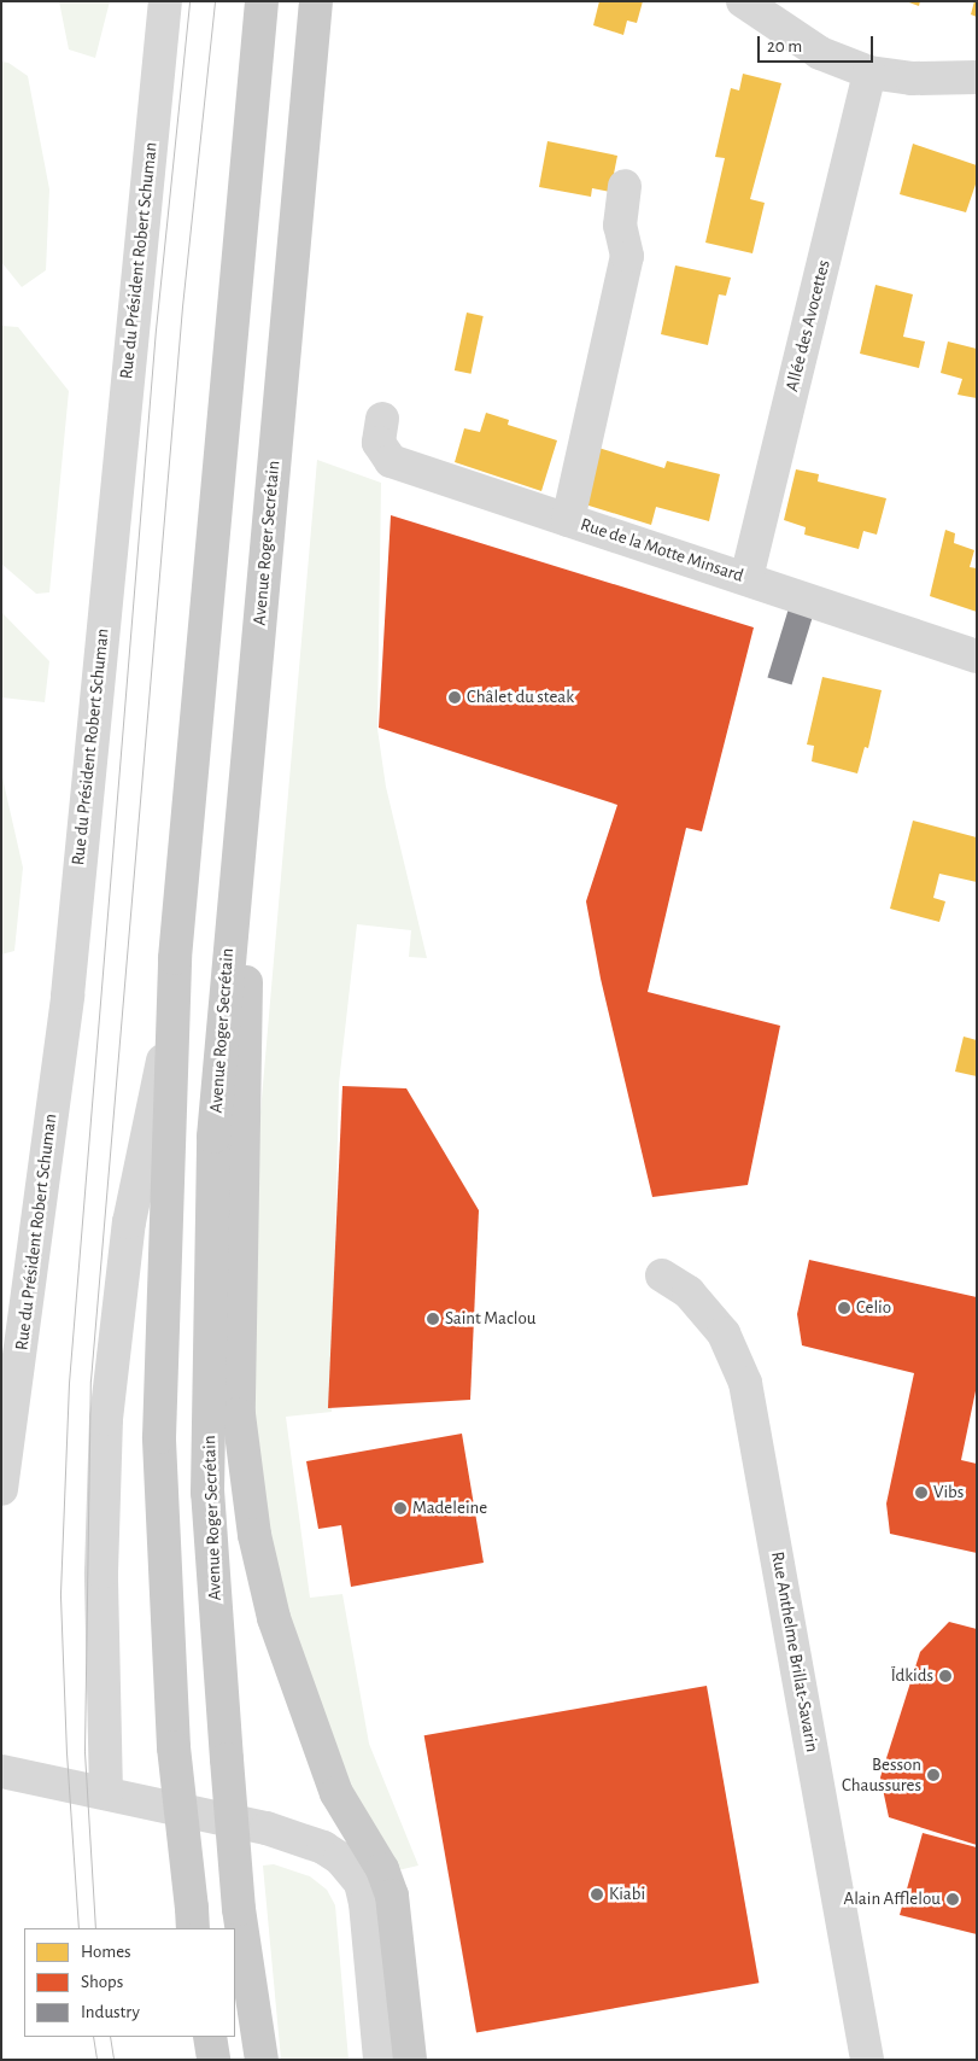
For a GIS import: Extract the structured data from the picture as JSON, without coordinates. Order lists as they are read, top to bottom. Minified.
{"streets":{"main road":["Avenue Roger Secrétain"],"street":["Rue du Président Robert Schuman","Allée des Avocettes","Rue de la Motte Minsard","Rue Anthelme Brillat-Savarin"]},"crossings":[["Allée des Avocettes","Rue de la Motte Minsard"]],"places":["Châlet du steak","Celio","Saint Maclou","Vibs","Madeleine","Ïdkids","Besson Chaussures","Kiabi","Alain Afflelou"],"legend":["Homes","Shops","Industry"],"scale_bar":"20 m"}
